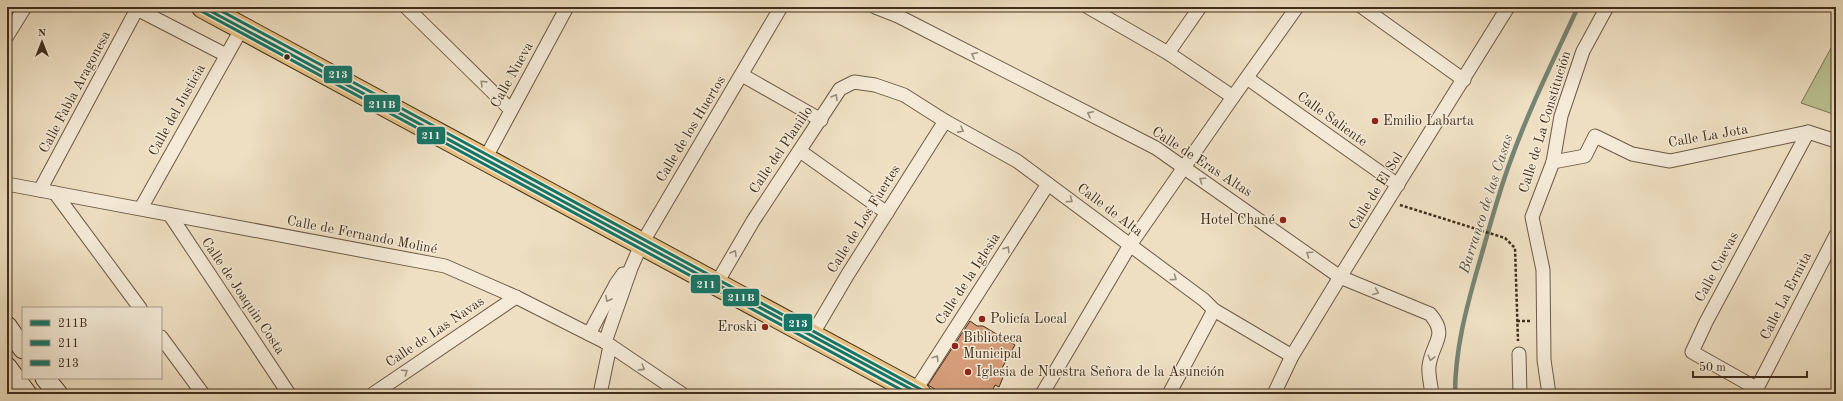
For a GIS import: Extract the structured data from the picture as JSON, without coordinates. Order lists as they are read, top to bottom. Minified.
{"streets":{"street":["Calle Nueva","Calle Fabla Aragonesa","Calle del Justicia","Calle Saliente","Calle de La Constitución","Calle de los Huertos","Calle La Jota","Calle del Planillo","Calle de Eras Altas","Calle de El Sol","Calle de Alta","Calle de Los Fuertes","Calle de Fernando Moliné","Calle Cuevas","Calle de la Iglesia","Calle de Joaquin Costa","Calle La Ermita","Calle de Las Navas"]},"crossings":[["Calle Fabla Aragonesa","Calle de Fernando Moliné"],["Calle del Justicia","Calle de Fernando Moliné"],["Calle Saliente","Calle de El Sol"],["Calle de La Constitución","Calle La Jota"],["Calle de los Huertos","Calle de Fernando Moliné"],["Calle La Jota","Calle Cuevas"],["Calle del Planillo","Calle de Alta"],["Calle de Eras Altas","Calle de El Sol"],["Calle de El Sol","Calle de Alta"],["Calle de Alta","Calle de Los Fuertes"],["Calle de Alta","Calle de la Iglesia"],["Calle de Fernando Moliné","Calle de Joaquin Costa"],["Calle de Fernando Moliné","Calle de Las Navas"],["Calle Cuevas","Calle La Ermita"]],"one_way":["Calle del Planillo","Calle de Alta","Calle de Las Navas"],"water":["Barranco de las Casas"],"places":["Emilio Labarta","Hotel Chané","Policía Local","Eroski","Biblioteca Municipal","Iglesia de Nuestra Señora de la Asunción"],"lines":["transit line 211B","transit line 213","transit line 211"],"legend":["211B","211","213"],"scale_bar":"50 m","north":"top"}
